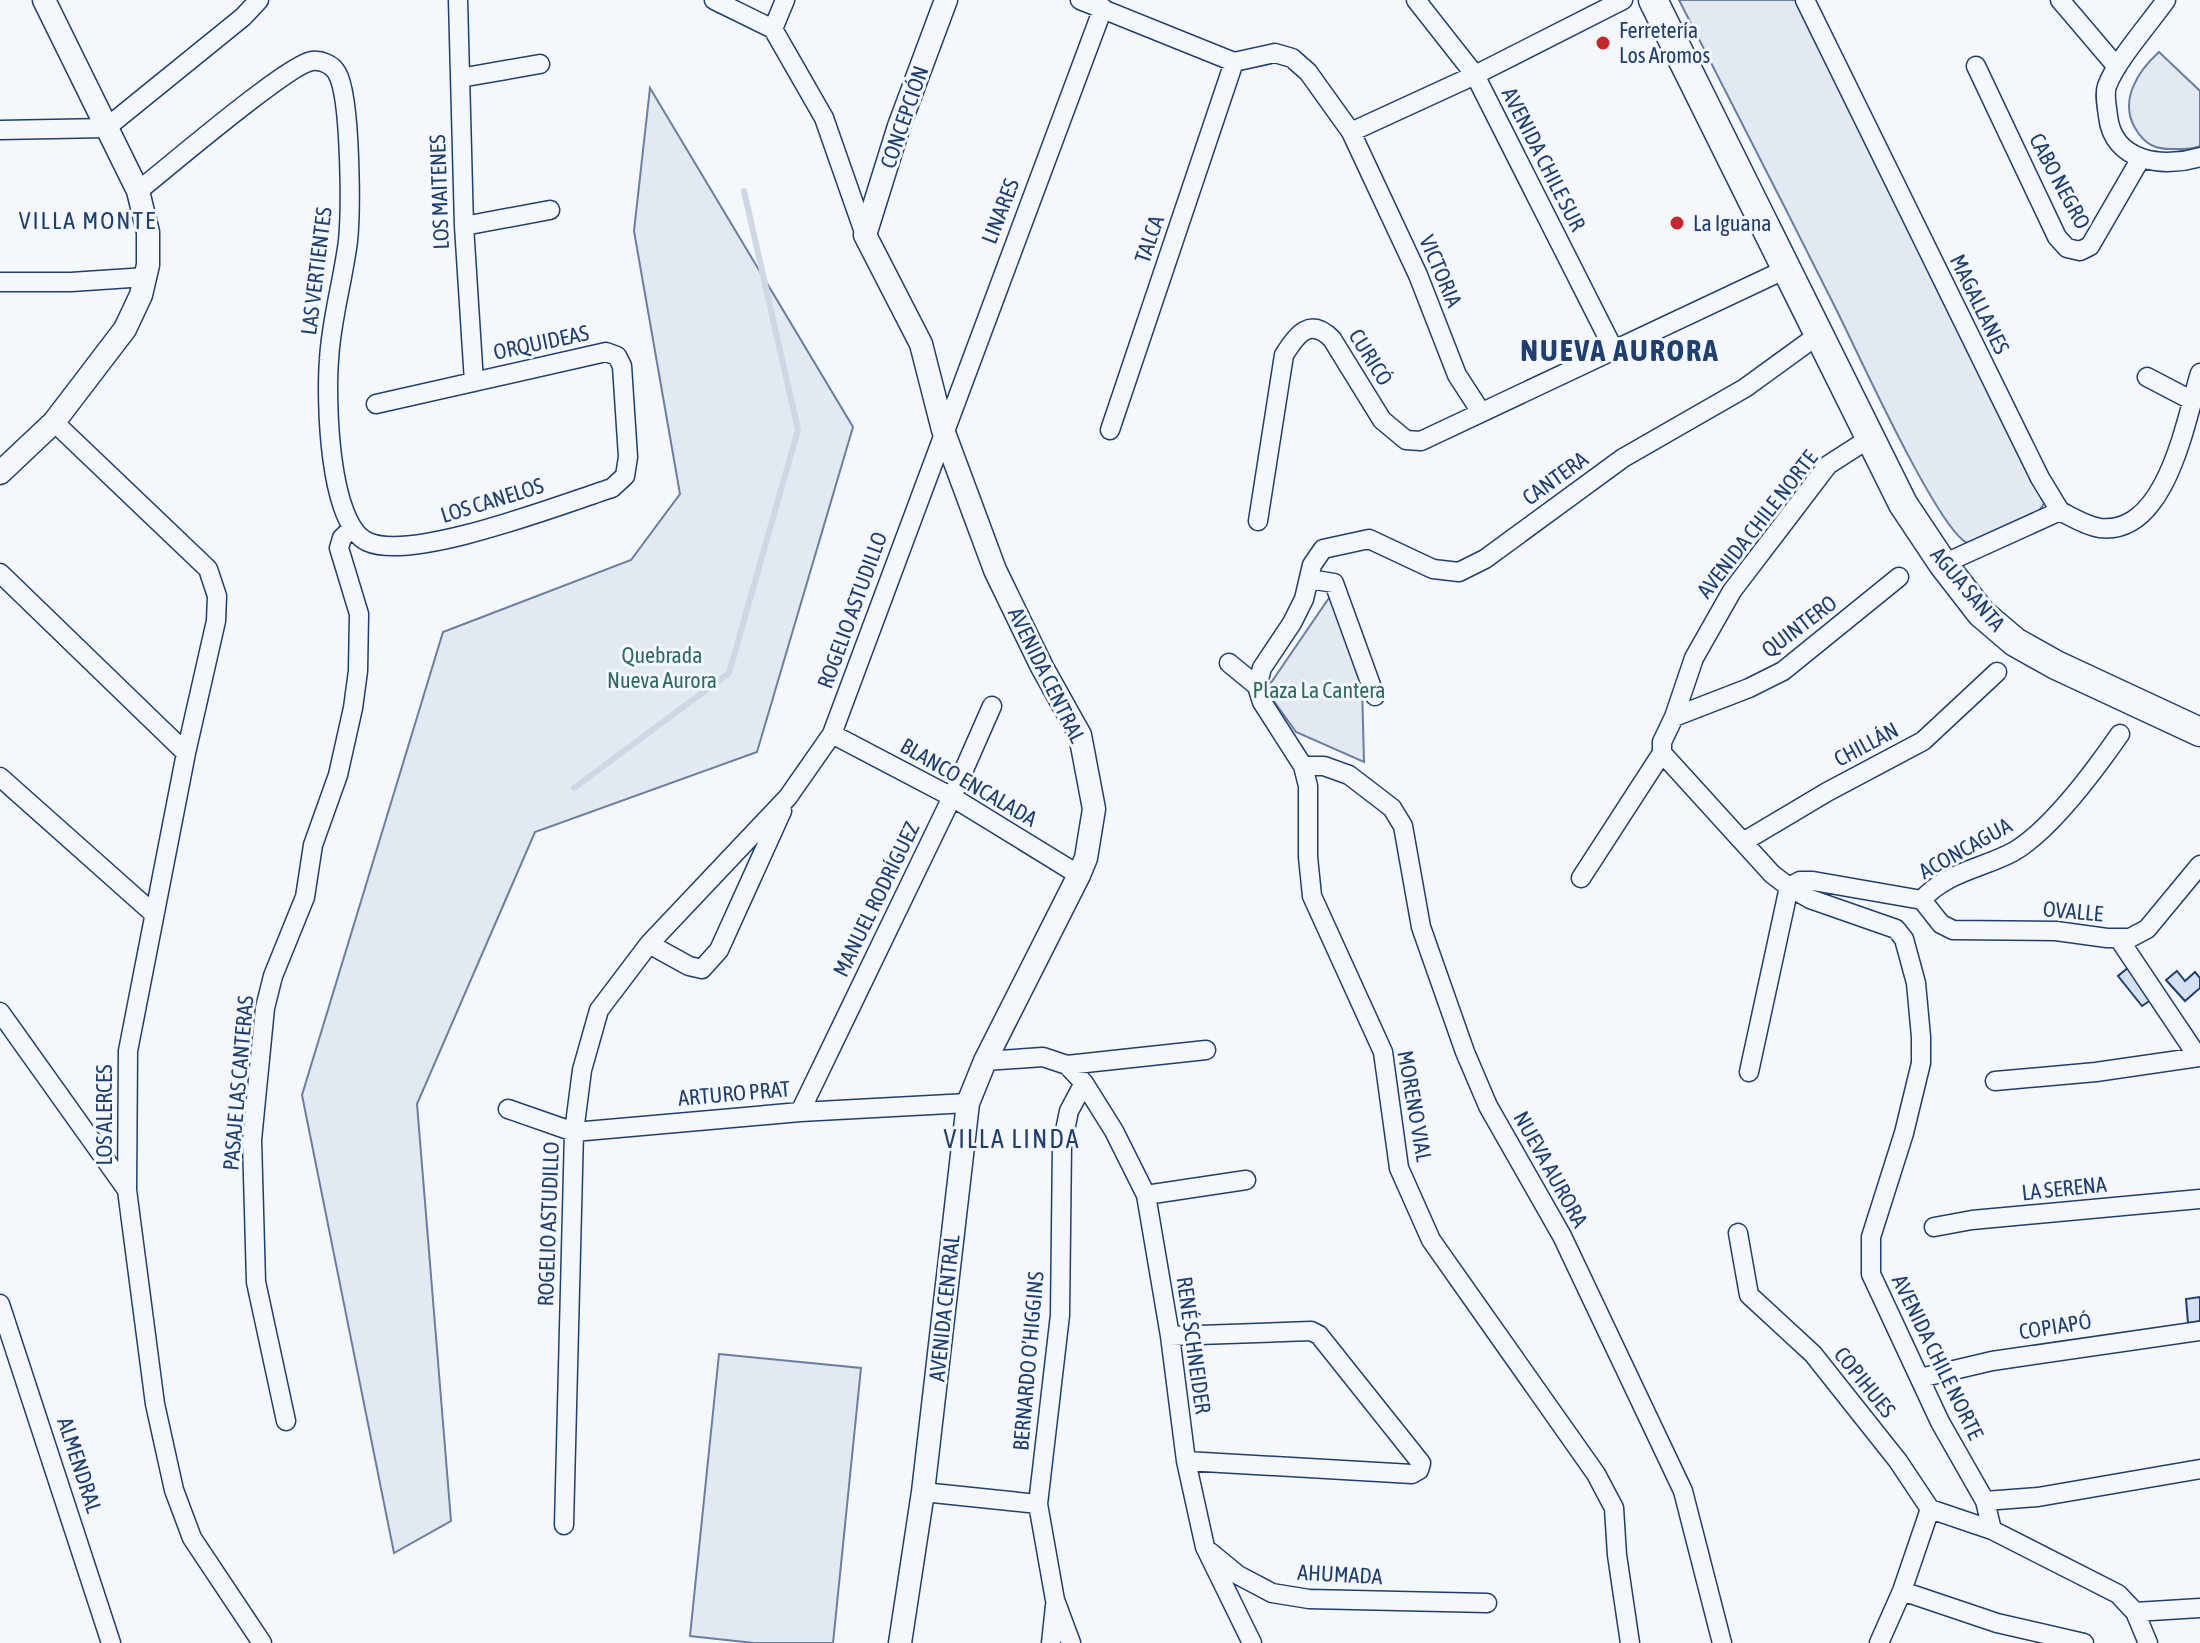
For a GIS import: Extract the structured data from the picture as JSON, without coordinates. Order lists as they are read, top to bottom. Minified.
{"streets":{"main road":["AGUA SANTA"],"street":["CONCEPCIÓN","AVENIDA CHILE SUR","CABO NEGRO","LOS MAITENES","LINARES","TALCA","LAS VERTIENTES","VICTORIA","MAGALLANES","ORQUIDEAS","CURICÓ","CANTERA","LOS CANELOS","AVENIDA CHILE NORTE","ROGELIO ASTUDILLO","QUINTERO","AVENIDA CENTRAL","CHILLÁN","BLANCO ENCALADA","ACONCAGUA","MANUEL RODRÍGUEZ","OVALLE","PASAJE LAS CANTERAS","ARTURO PRAT","MORENO VIAL","LOS ALERCES","NUEVA AURORA","LA SERENA","COPIAPÓ","RENÉ SCHNEIDER","BERNARDO O’HIGGINS","COPIHUES","ALMENDRAL","AHUMADA"]},"crossings":[["CONCEPCIÓN","AVENIDA CENTRAL"],["LOS MAITENES","ORQUIDEAS"],["LINARES","ROGELIO ASTUDILLO"],["LINARES","AVENIDA CENTRAL"],["TALCA","VICTORIA"],["LAS VERTIENTES","LOS CANELOS"],["LAS VERTIENTES","PASAJE LAS CANTERAS"],["VICTORIA","CURICÓ"],["ORQUIDEAS","LOS CANELOS"],["CANTERA","AGUA SANTA"],["LOS CANELOS","PASAJE LAS CANTERAS"],["AVENIDA CHILE NORTE","AGUA SANTA"],["AVENIDA CHILE NORTE","QUINTERO"],["AVENIDA CHILE NORTE","CHILLÁN"],["AVENIDA CHILE NORTE","ACONCAGUA"],["AVENIDA CHILE NORTE","COPIAPÓ"],["ROGELIO ASTUDILLO","AVENIDA CENTRAL"],["ROGELIO ASTUDILLO","BLANCO ENCALADA"],["ROGELIO ASTUDILLO","ARTURO PRAT"],["AVENIDA CENTRAL","BLANCO ENCALADA"],["AVENIDA CENTRAL","ARTURO PRAT"],["BLANCO ENCALADA","MANUEL RODRÍGUEZ"],["ACONCAGUA","OVALLE"],["MANUEL RODRÍGUEZ","ARTURO PRAT"],["MORENO VIAL","NUEVA AURORA"],["RENÉ SCHNEIDER","BERNARDO O’HIGGINS"],["RENÉ SCHNEIDER","AHUMADA"]],"districts":["VILLA MONTE","NUEVA AURORA","VILLA LINDA"],"parks":["Quebrada Nueva Aurora","Plaza La Cantera"],"places":["Ferretería Los Aromos","La Iguana"]}
